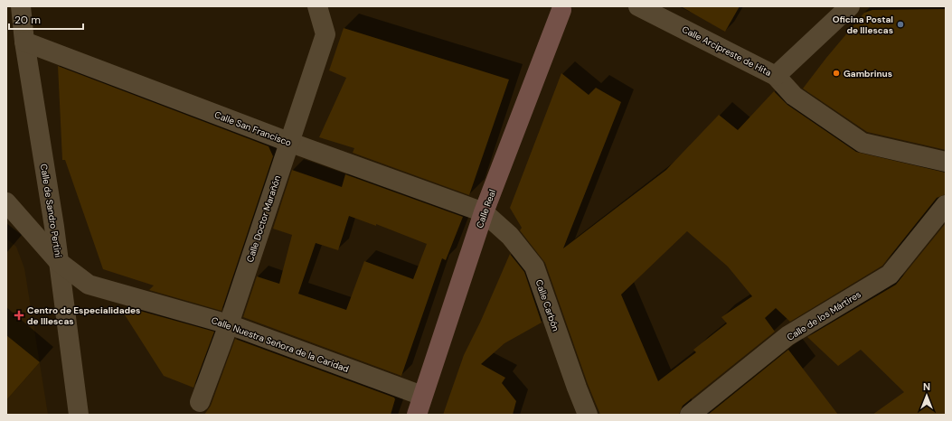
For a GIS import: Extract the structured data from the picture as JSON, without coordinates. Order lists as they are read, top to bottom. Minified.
{"streets":{"street":["Calle Arcipreste de Hita","Calle San Francisco","Calle Real","Calle de Sandro Pertini","Calle Doctor Marañón","Calle Carbón","Calle de los Mártires","Calle Nuestra Señora de la Caridad"]},"crossings":[["Calle San Francisco","Calle Real"],["Calle San Francisco","Calle de Sandro Pertini"],["Calle San Francisco","Calle Doctor Marañón"],["Calle San Francisco","Calle Carbón"],["Calle Real","Calle Carbón"],["Calle Real","Calle Nuestra Señora de la Caridad"],["Calle de Sandro Pertini","Calle Nuestra Señora de la Caridad"],["Calle Doctor Marañón","Calle Nuestra Señora de la Caridad"]],"places":{"other":["Oficina Postal de Illescas","Gambrinus"],"health":["Centro de Especialidades de Illescas"]},"scale_bar":"20 m","north":"top"}
